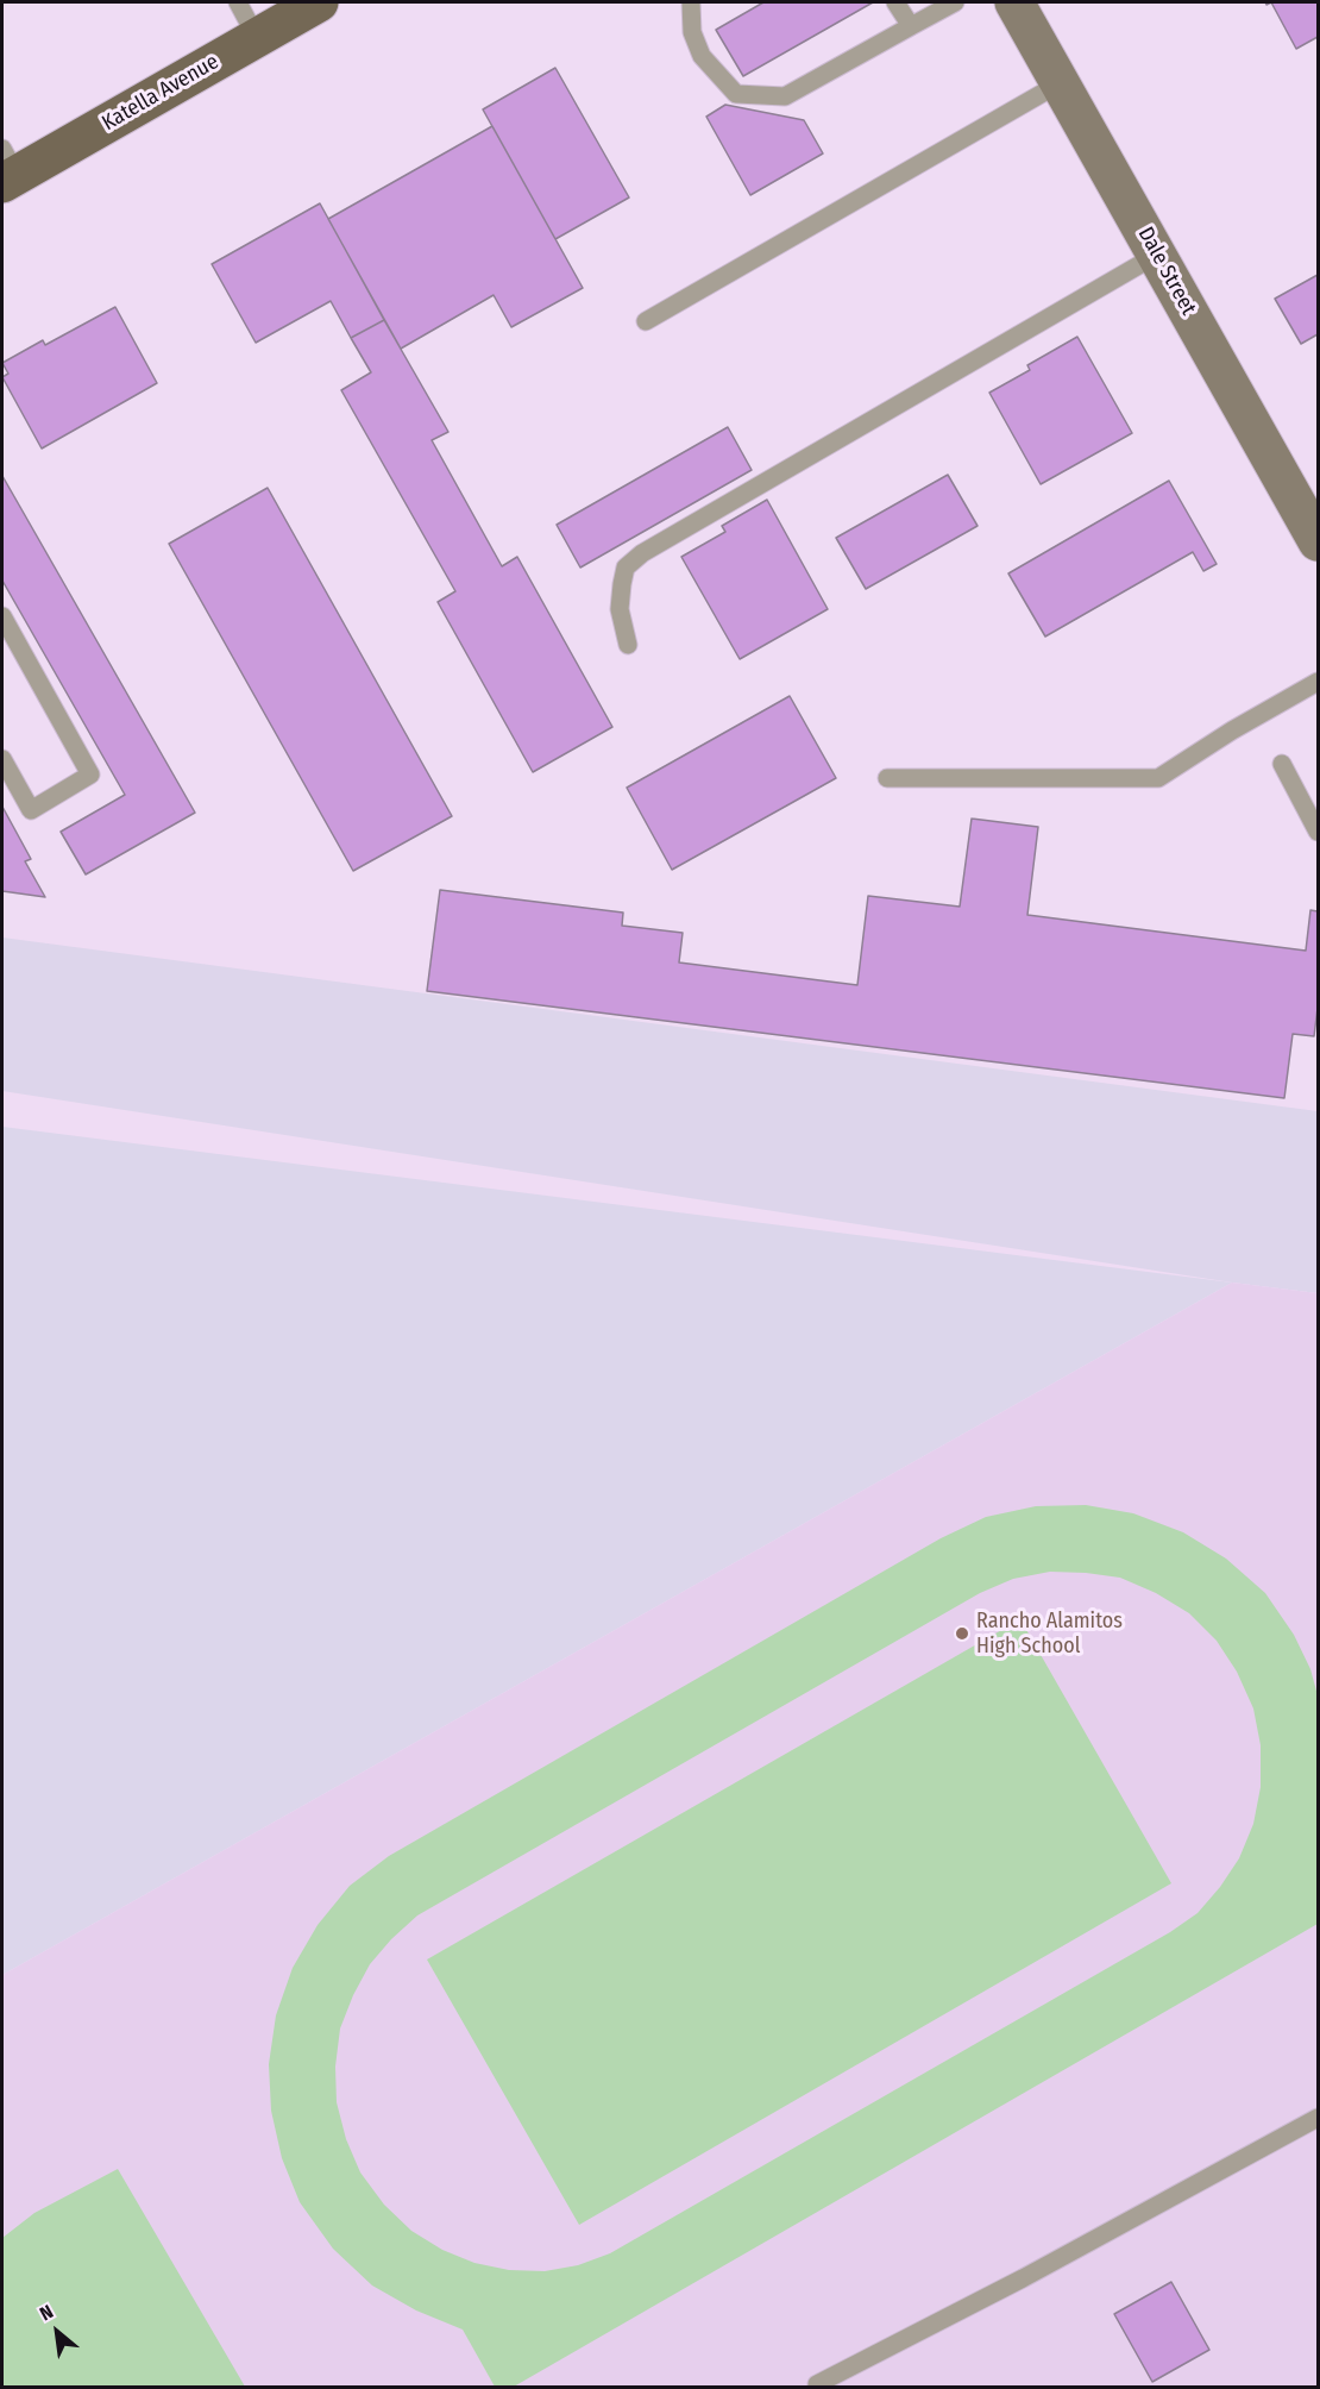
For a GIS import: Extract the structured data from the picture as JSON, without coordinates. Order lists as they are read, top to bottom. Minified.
{"streets":{"main road":["Katella Avenue"],"street":["Dale Street"]},"places":["Rancho Alamitos High School"],"north":"top left"}
